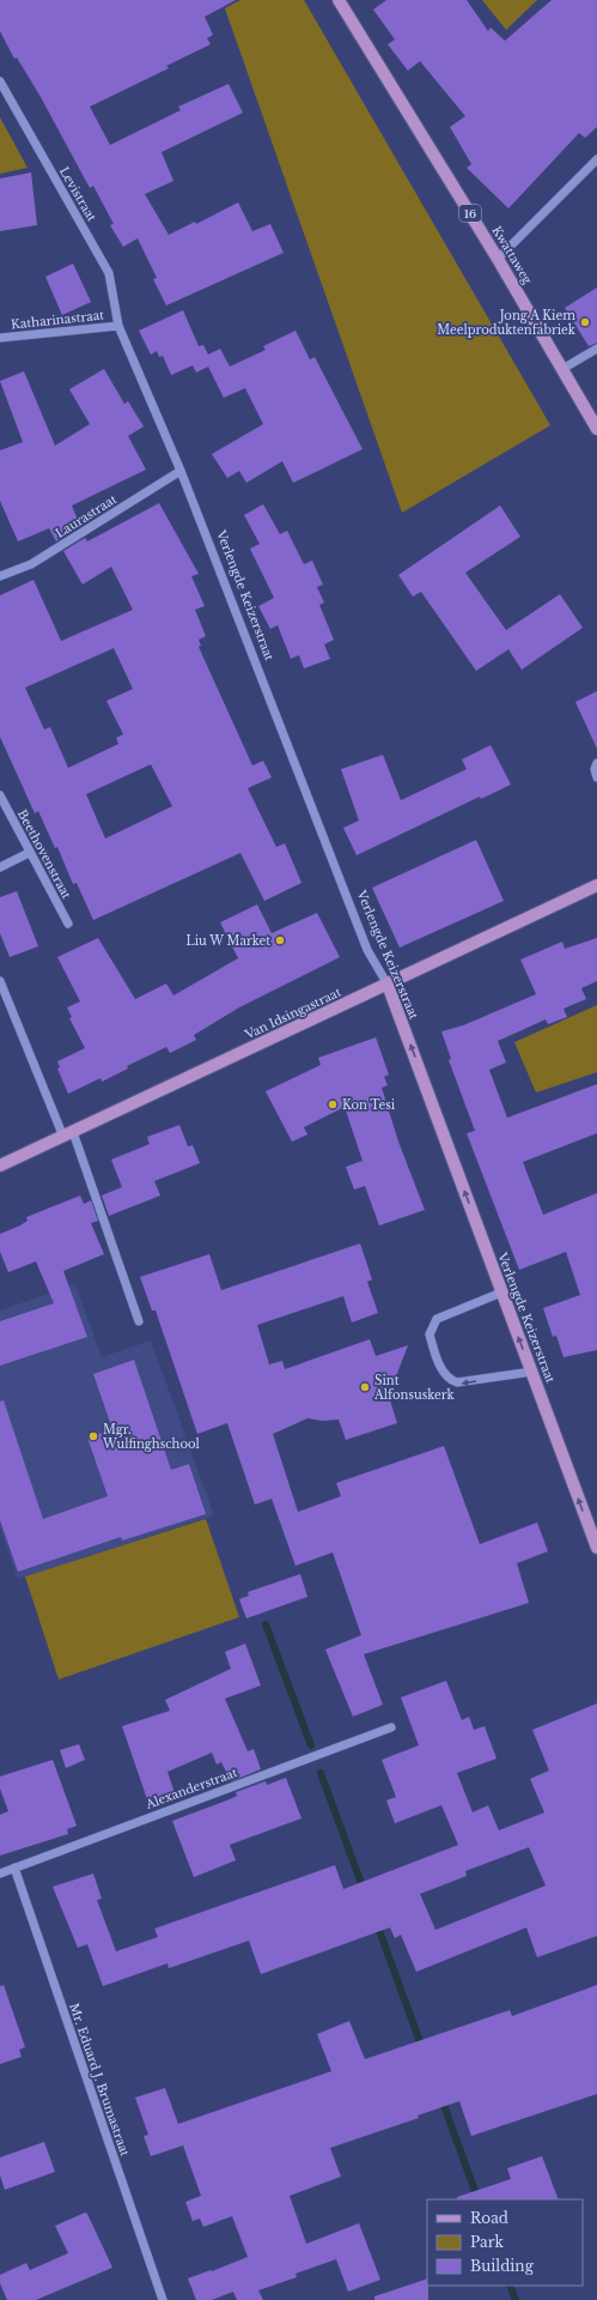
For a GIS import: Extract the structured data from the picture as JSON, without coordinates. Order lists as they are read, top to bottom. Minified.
{"streets":{"main road":["16","Kwattaweg","Verlengde Keizerstraat","Van Idsingastraat"],"street":["Levistraat","Katharinastraat","Laurastraat","Beethovenstraat","Alexanderstraat","Mr. Eduard J. Brumastraat"]},"crossings":[["Levistraat","Katharinastraat"],["Levistraat","Verlengde Keizerstraat"],["Katharinastraat","Verlengde Keizerstraat"],["Laurastraat","Verlengde Keizerstraat"],["Verlengde Keizerstraat","Van Idsingastraat"],["Alexanderstraat","Mr. Eduard J. Brumastraat"]],"one_way":["Verlengde Keizerstraat"],"places":["Jong A Kiem Meelproduktenfabriek","Liu W Market","Kon Tesi","Sint Alfonsuskerk","Mgr. Wulfinghschool"],"legend":["Road","Park","Building"]}
